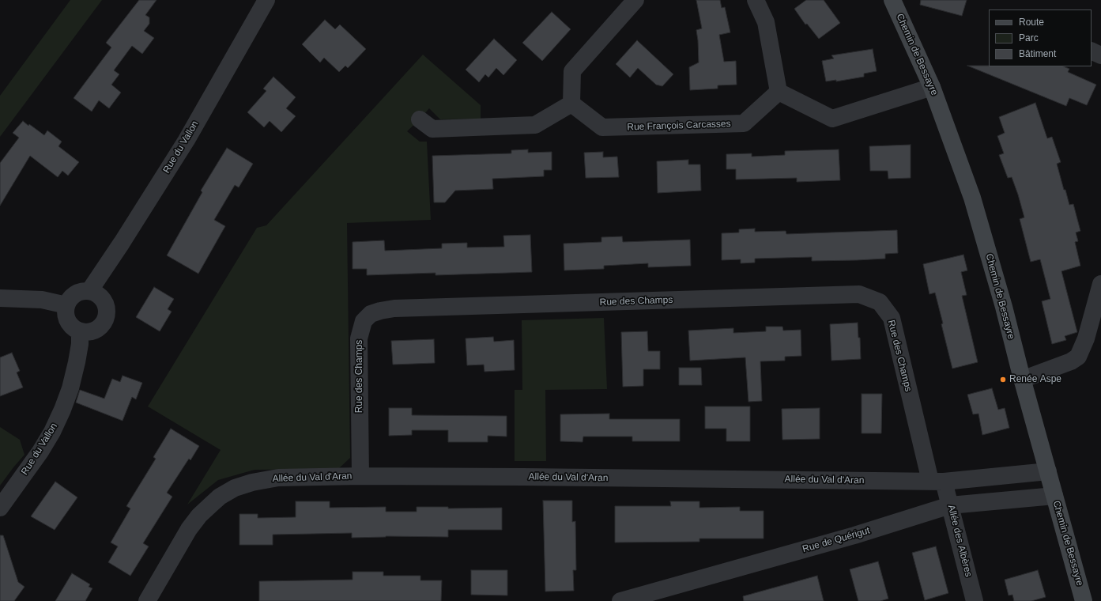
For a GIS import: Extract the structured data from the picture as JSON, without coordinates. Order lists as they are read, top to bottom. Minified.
{"streets":{"street":["Chemin de Bessayre","Rue François Carcasses","Rue du Vallon","Rue des Champs","Allée du Val d'Aran","Rue de Quérigut","Allée des Albères"]},"crossings":[["Chemin de Bessayre","Allée du Val d'Aran"],["Chemin de Bessayre","Rue de Quérigut"],["Rue des Champs","Allée du Val d'Aran"],["Rue des Champs","Allée des Albères"],["Allée du Val d'Aran","Allée des Albères"],["Rue de Quérigut","Allée des Albères"]],"places":["Renée Aspe"],"legend":["Route","Parc","Bâtiment"]}
